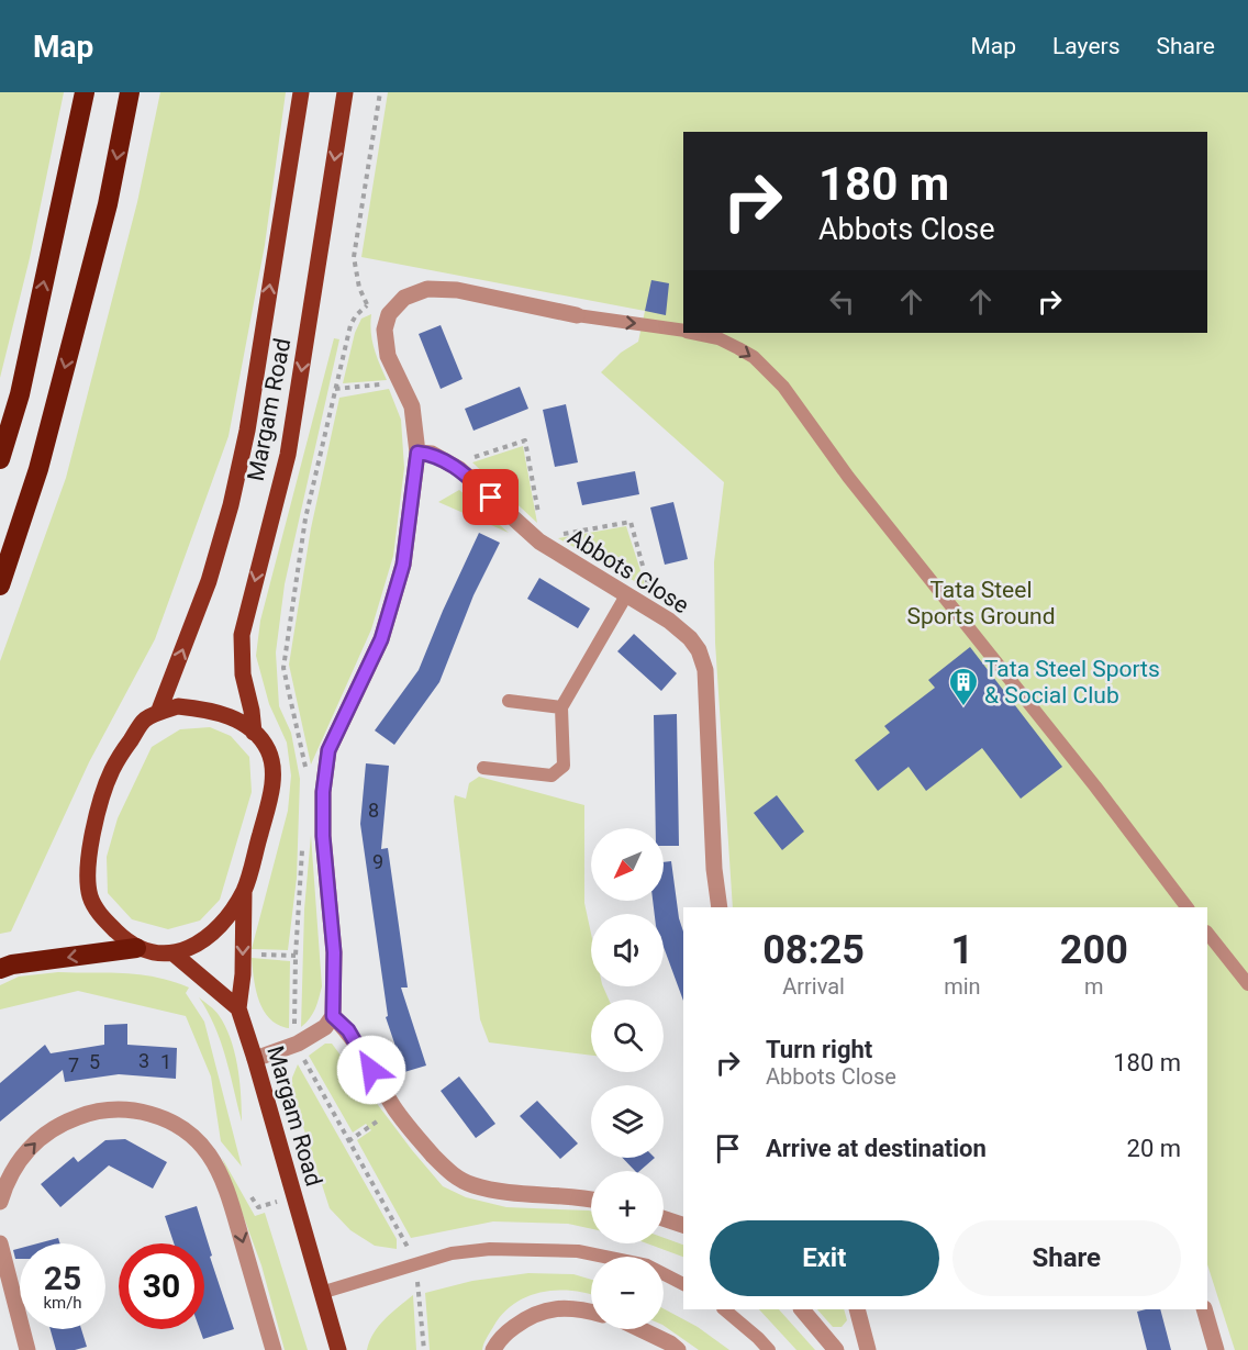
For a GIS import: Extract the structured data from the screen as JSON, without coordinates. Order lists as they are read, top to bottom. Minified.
{"streets":{"main road":["Margam Road"],"street":["Abbots Close"]},"parks":["Tata Steel Sports Ground"],"places":{"building":["Tata Steel Sports & Social Club"]},"house_numbers":["8","9","3","5","1","7"],"north":"bottom left","page":{"header":"Map","nav":["Map","Layers","Share"],"turn":["180 m","Abbots Close"],"map_buttons":["+","−"],"eta":["08:25","Arrival","1","min","200","m"],"list":[{"name":"Turn right","note":"Abbots Close","value":"180 m"},{"name":"Arrive at destination","value":"20 m"}],"buttons":["Exit","Share"],"speed":"25 km/h","limit":"30"}}
